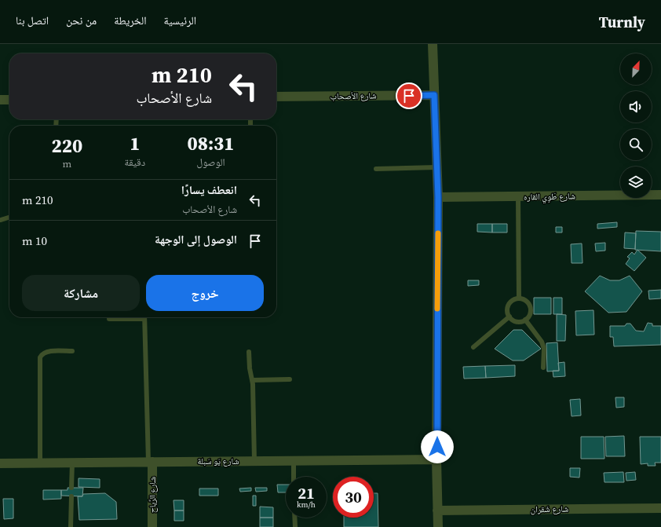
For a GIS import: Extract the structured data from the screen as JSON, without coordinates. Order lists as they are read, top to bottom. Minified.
{"streets":{"street":["شارع الأصحاب","شارع طَوِي القاره","شارع يَو سَبلة","شارع الرِّياح","شارع شَقران"]},"crossings":[["شارع يَو سَبلة","شارع الرِّياح"]],"north":"top right","page":{"header":"Turnly","nav":["الرئيسية","الخريطة","من نحن","اتصل بنا"],"turn":["210 m","شارع الأصحاب"],"eta":["08:31","الوصول","1","دقيقة","220","m"],"list":[{"name":"انعطف يسارًا","note":"شارع الأصحاب","value":"210 m"},{"name":"الوصول إلى الوجهة","value":"10 m"}],"buttons":["خروج","مشاركة"],"speed":"21 km/h","limit":"30"}}
